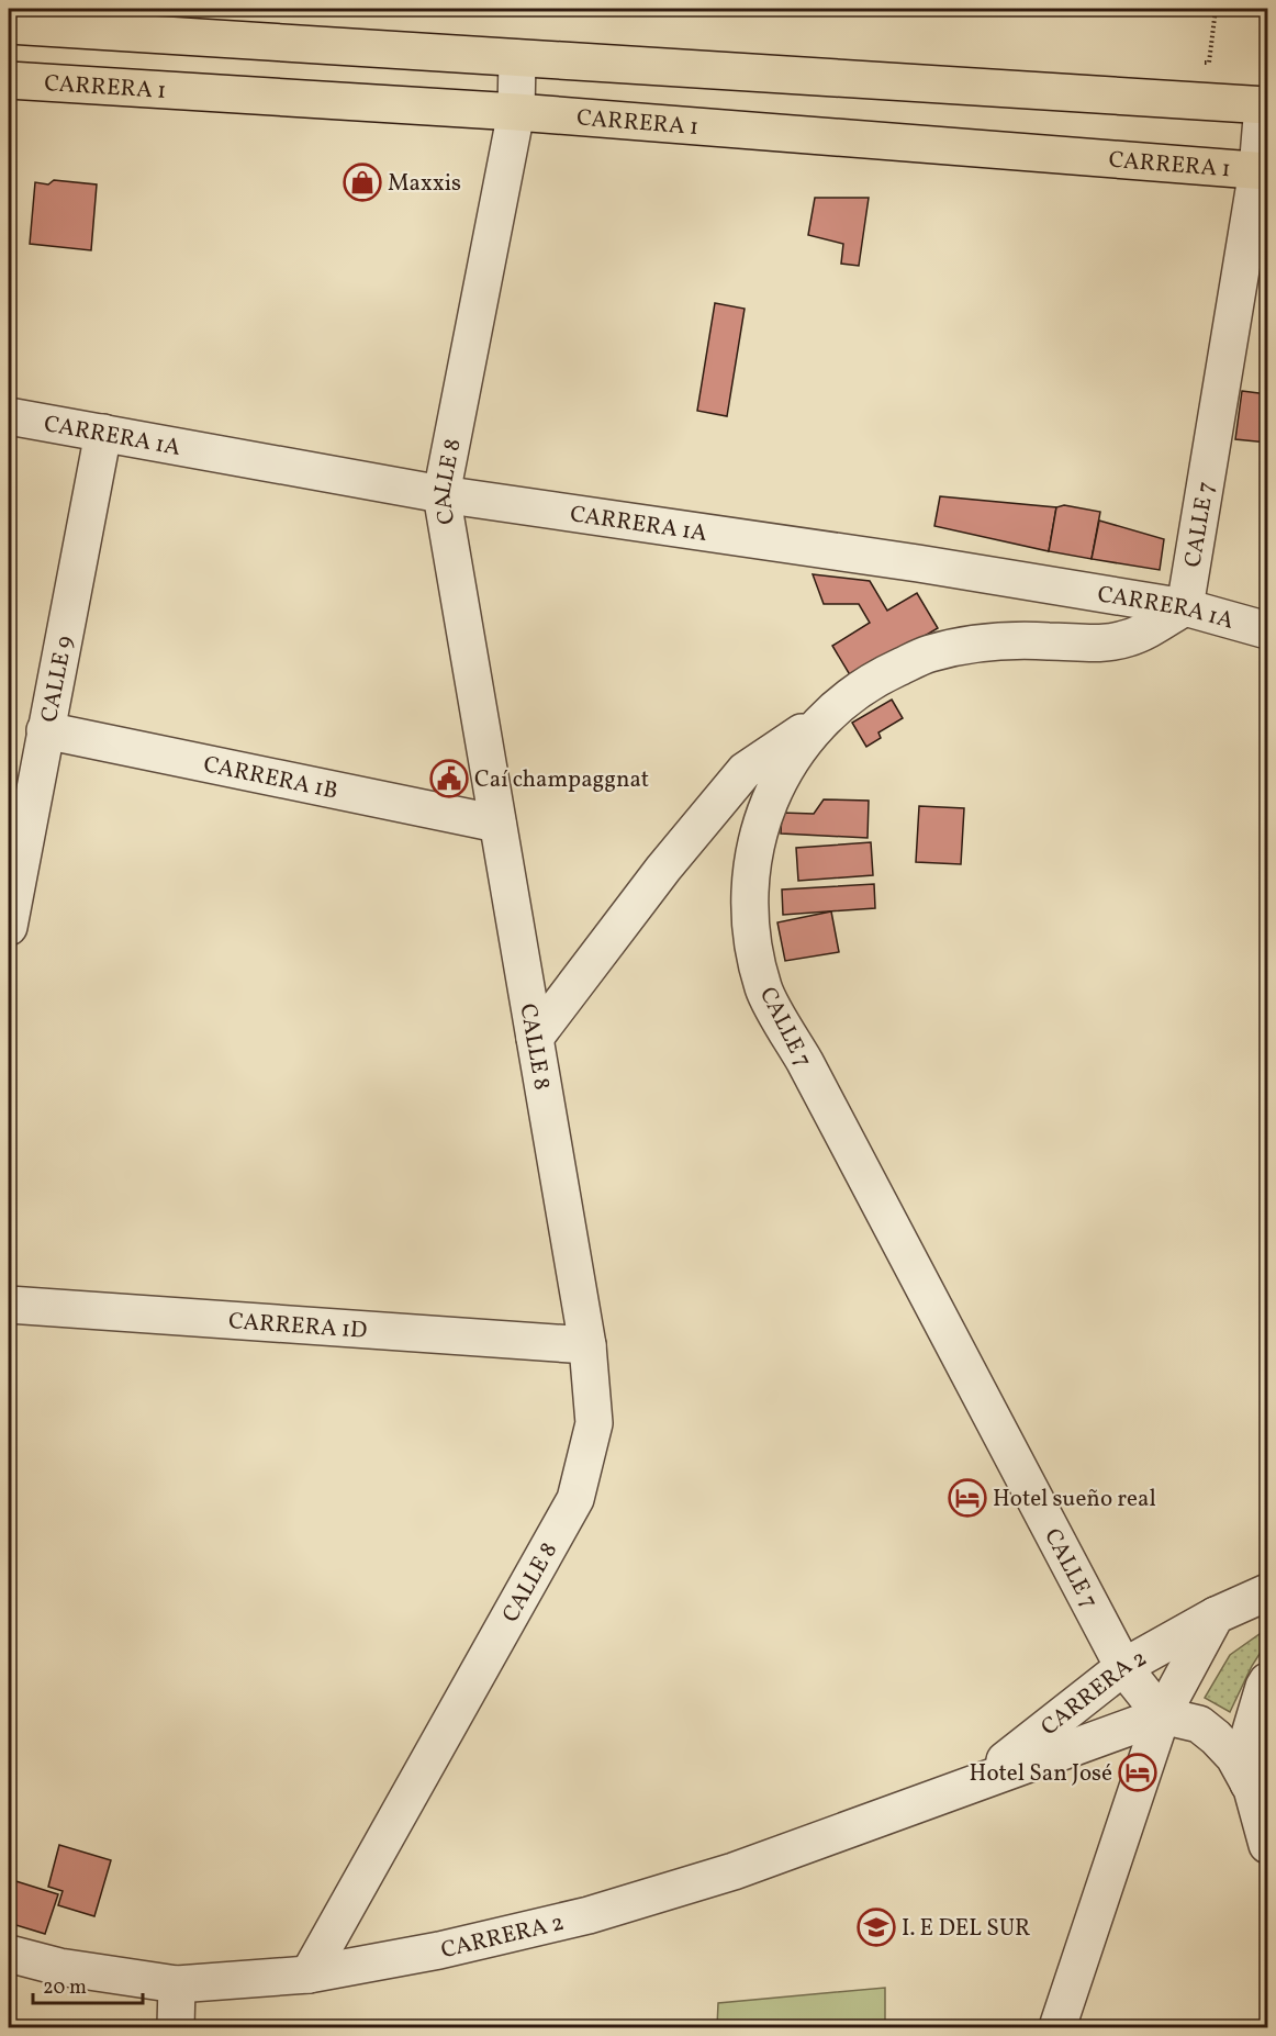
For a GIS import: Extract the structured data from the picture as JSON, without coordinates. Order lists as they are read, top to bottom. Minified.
{"streets":{"main road":["CARRERA 1"],"street":["CARRERA 1A","CALLE 8","CALLE 7","CALLE 9","CARRERA 1B","CARRERA 1D","CARRERA 2"]},"crossings":[["CARRERA 1","CALLE 8"],["CARRERA 1","CALLE 7"],["CARRERA 1A","CALLE 8"],["CARRERA 1A","CALLE 7"],["CARRERA 1A","CALLE 9"],["CALLE 8","CARRERA 1B"],["CALLE 8","CARRERA 1D"],["CALLE 8","CARRERA 2"],["CALLE 7","CARRERA 2"],["CALLE 9","CARRERA 1B"]],"places":{"shop":["Maxxis"],"public building":["Caí champaggnat"],"hotel":["Hotel sueño real","Hotel San José"],"school or university":["I. E DEL SUR"]},"scale_bar":"20 m"}
